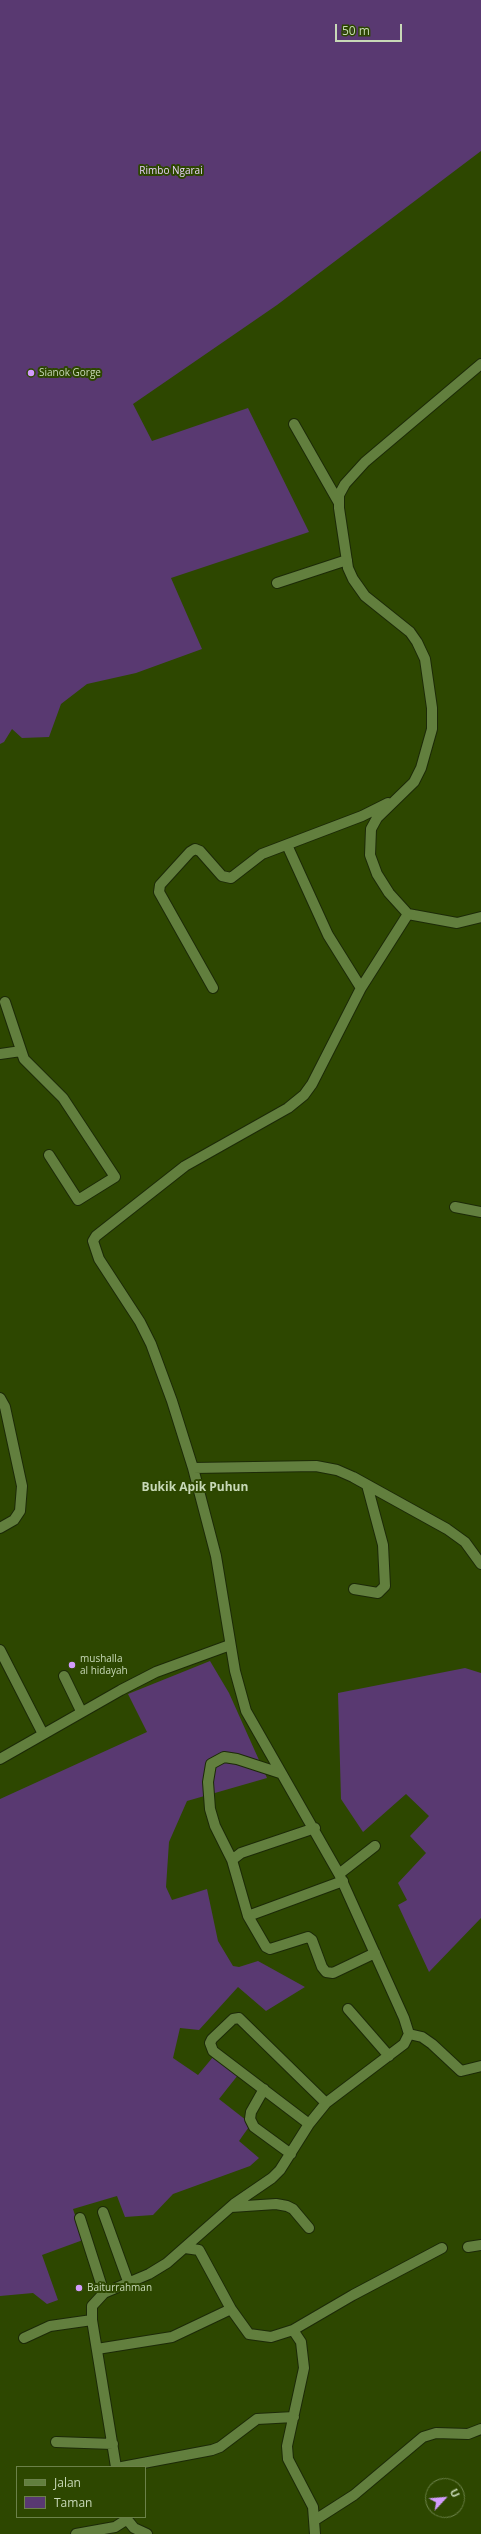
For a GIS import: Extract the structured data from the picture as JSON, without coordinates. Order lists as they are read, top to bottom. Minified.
{"districts":["Bukik Apik Puhun"],"parks":["Rimbo Ngarai"],"places":["Sianok Gorge","mushalla al hidayah","Baiturrahman"],"legend":["Jalan","Taman"],"scale_bar":"50 m","north":"top right"}
